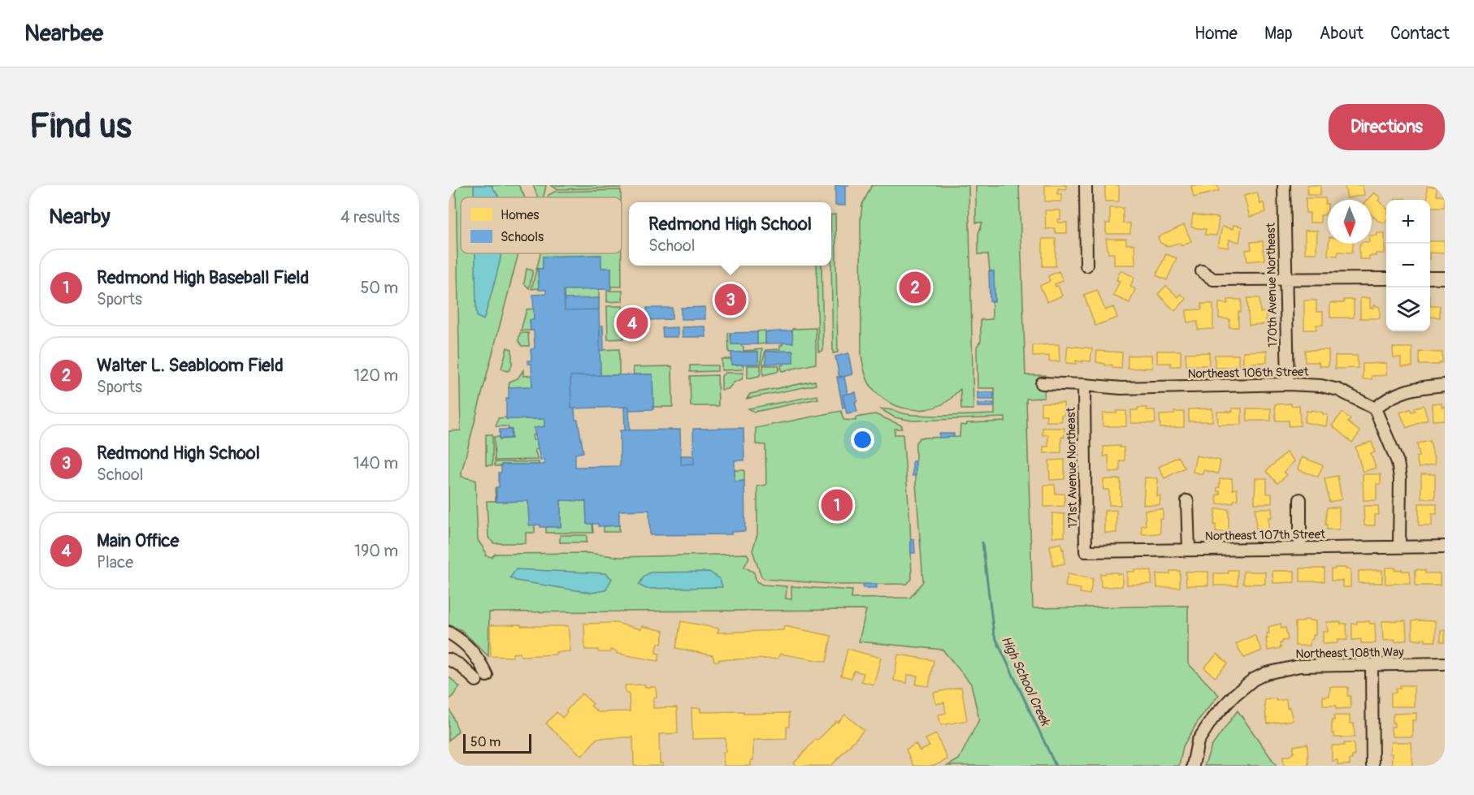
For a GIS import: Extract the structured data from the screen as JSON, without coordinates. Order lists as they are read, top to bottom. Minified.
{"streets":{"street":["170th Avenue Northeast","Northeast 106th Street","171st Avenue Northeast","Northeast 107th Street","Northeast 108th Way"]},"crossings":[["170th Avenue Northeast","Northeast 106th Street"],["Northeast 106th Street","171st Avenue Northeast"],["171st Avenue Northeast","Northeast 107th Street"]],"water":["High School Creek"],"legend":["Homes","Schools"],"scale_bar":"50 m","north":"bottom","page":{"header":"Nearbee","nav":["Home","Map","About","Contact"],"buttons":"Directions","title":"Find us","heading":["Nearby","4 results"],"map_buttons":["+","−"],"popup":["Redmond High School","School"],"list":[{"mark":"1","name":"Redmond High Baseball Field","note":"Sports","value":"50 m"},{"mark":"2","name":"Walter L. Seabloom Field","note":"Sports","value":"120 m"},{"mark":"3","name":"Redmond High School","note":"School","value":"140 m"},{"mark":"4","name":"Main Office","note":"Place","value":"190 m"}],"pins":["2","3","4","1"],"scale":"50 m"}}
